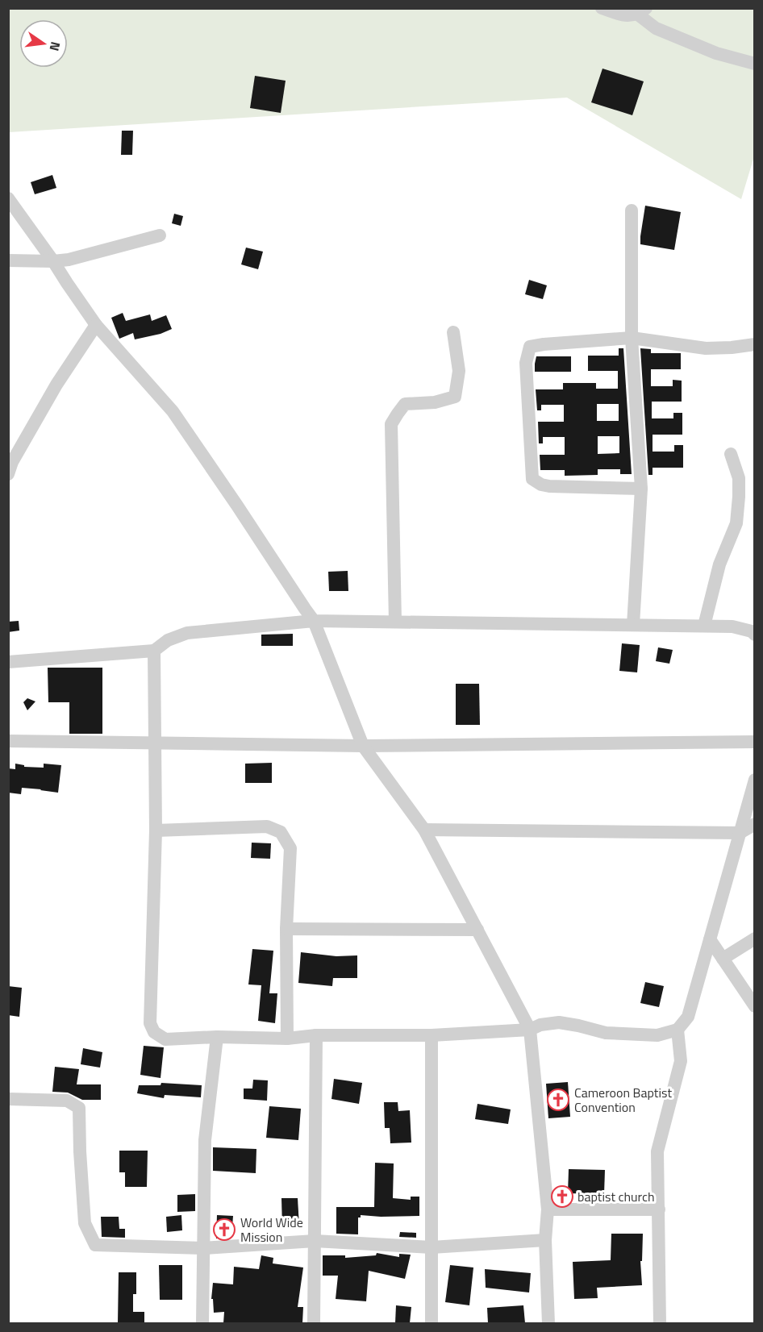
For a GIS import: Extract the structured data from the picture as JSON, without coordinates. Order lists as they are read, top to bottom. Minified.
{"places":{"church":["Cameroon Baptist Convention","baptist church","World Wide Mission"]},"north":"right"}
